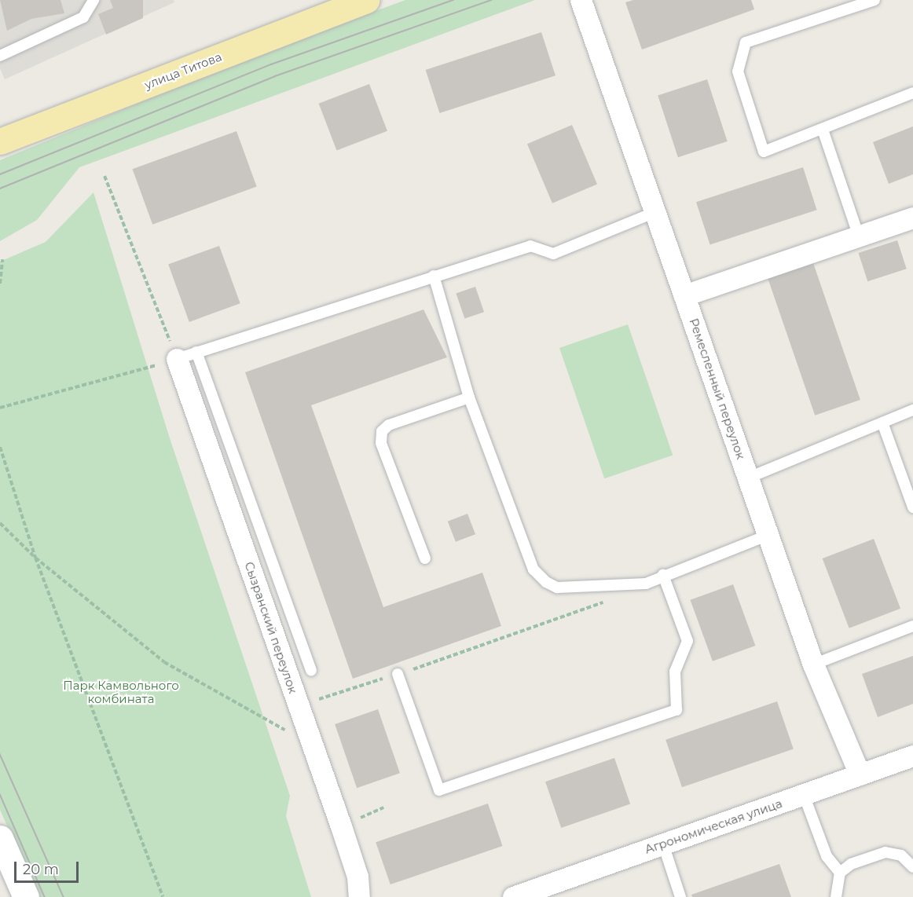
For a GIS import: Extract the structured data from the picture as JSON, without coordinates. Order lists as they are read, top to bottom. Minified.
{"streets":{"main road":["улица Титова"],"street":["Ремесленный переулок","Сызранский переулок","Агрономическая улица"]},"crossings":[["Ремесленный переулок","Агрономическая улица"]],"parks":["Парк Камвольного комбината"],"scale_bar":"20 m"}
